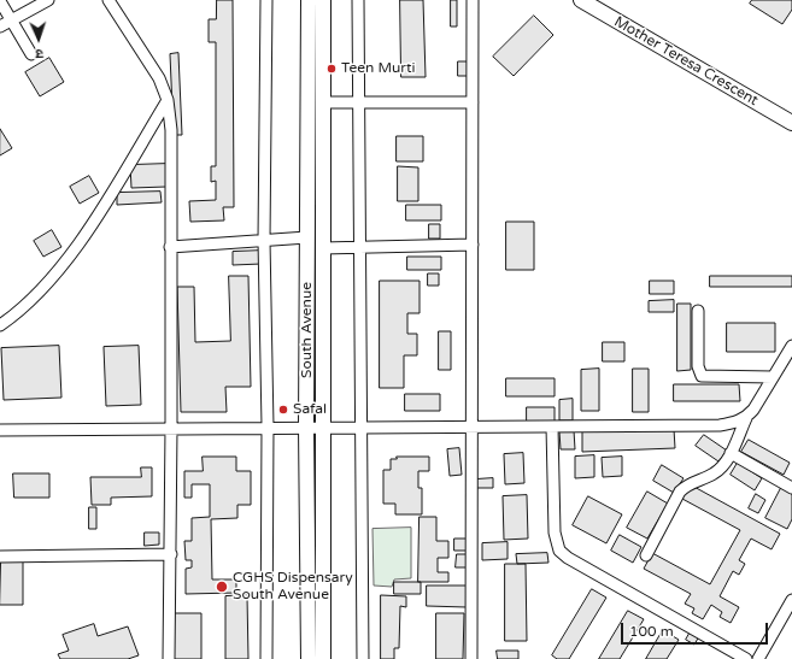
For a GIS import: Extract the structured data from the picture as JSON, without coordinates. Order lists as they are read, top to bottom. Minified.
{"streets":{"main road":["Mother Teresa Crescent","South Avenue"]},"places":["Teen Murti","Safal","CGHS Dispensary South Avenue"],"scale_bar":"100 m","north":"bottom"}
